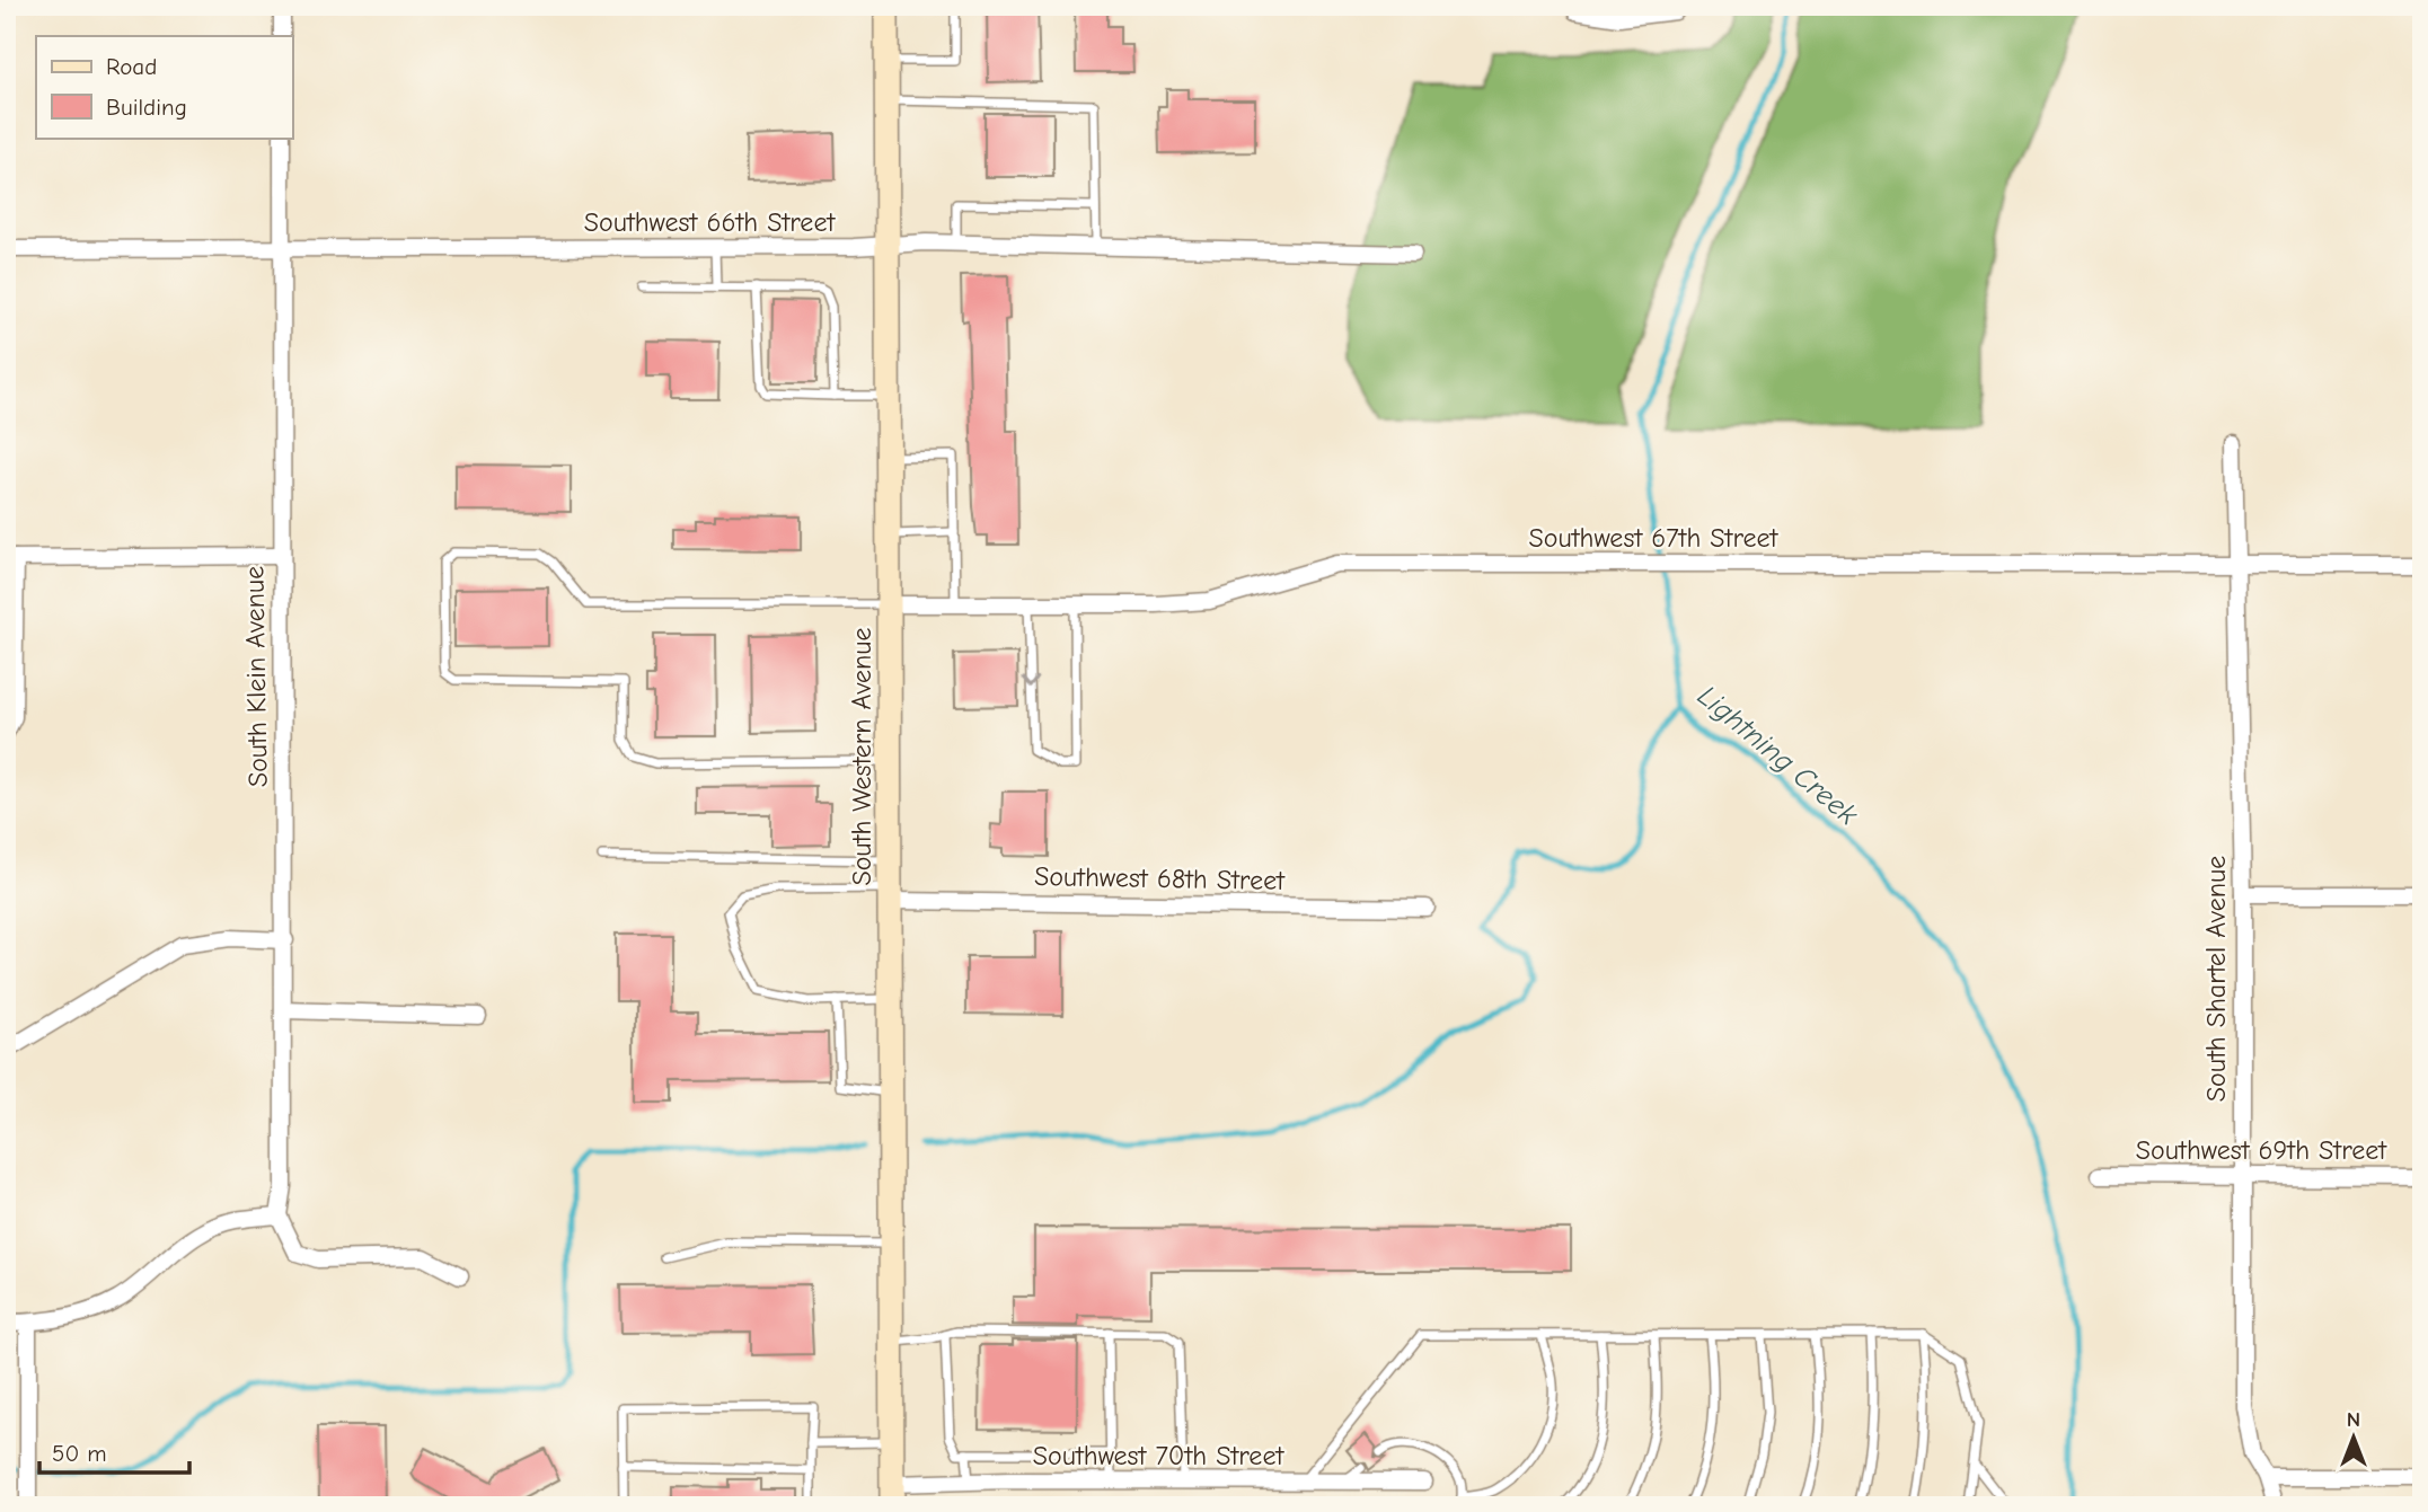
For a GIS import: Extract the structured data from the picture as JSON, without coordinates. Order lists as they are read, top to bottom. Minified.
{"streets":{"main road":["South Western Avenue"],"street":["Southwest 66th Street","Southwest 67th Street","South Klein Avenue","Southwest 68th Street","South Shartel Avenue","Southwest 69th Street","Southwest 70th Street"]},"crossings":[["Southwest 66th Street","South Klein Avenue"],["Southwest 66th Street","South Western Avenue"],["Southwest 67th Street","South Western Avenue"],["Southwest 67th Street","South Shartel Avenue"],["South Western Avenue","Southwest 68th Street"],["South Western Avenue","Southwest 70th Street"],["South Shartel Avenue","Southwest 69th Street"]],"water":["Lightning Creek"],"legend":["Road","Building"],"scale_bar":"50 m","north":"top"}
